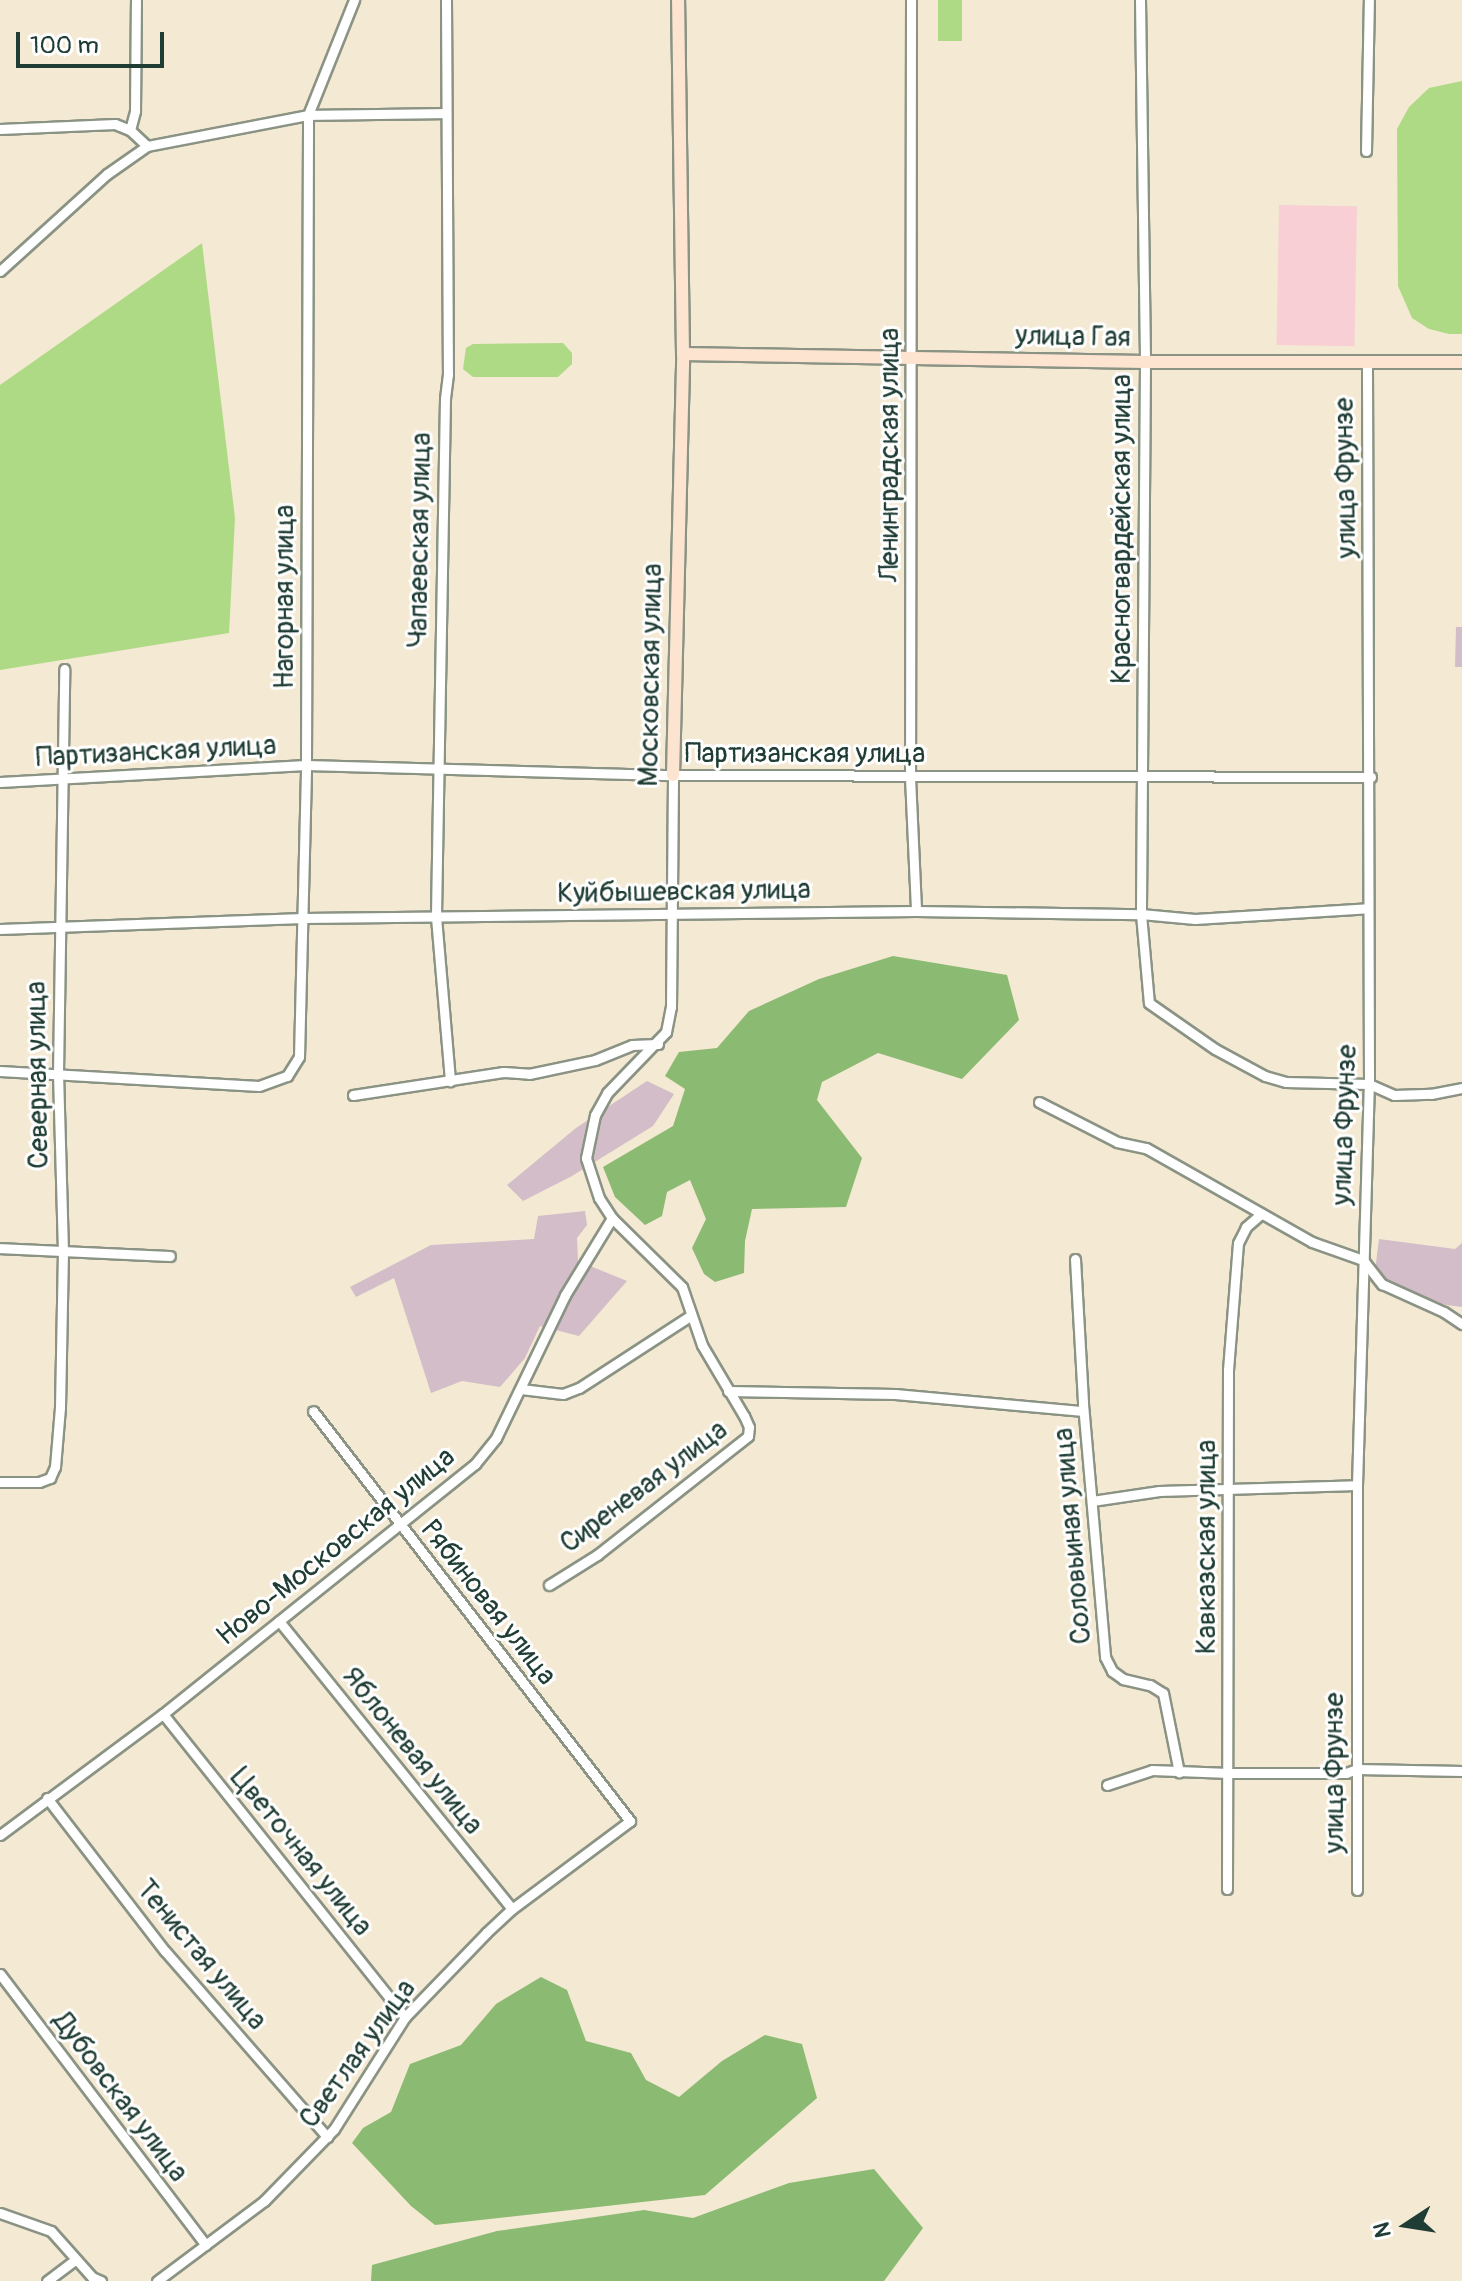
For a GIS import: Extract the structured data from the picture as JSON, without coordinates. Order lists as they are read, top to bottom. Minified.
{"streets":{"street":["улица Гая","Ленинградская улица","улица Фрунзе","Красногвардейская улица","Чапаевская улица","Нагорная улица","Московская улица","Партизанская улица","Куйбышевская улица","Северная улица","Сиреневая улица","Соловьиная улица","Ново-Московская улица","Кавказская улица","Рябиновая улица","Яблоневая улица","Цветочная улица","Тенистая улица","Светлая улица","Дубовская улица"]},"crossings":[["улица Гая","Ленинградская улица"],["улица Гая","улица Фрунзе"],["улица Гая","Красногвардейская улица"],["улица Гая","Московская улица"],["Ленинградская улица","Партизанская улица"],["Ленинградская улица","Куйбышевская улица"],["улица Фрунзе","Красногвардейская улица"],["улица Фрунзе","Партизанская улица"],["улица Фрунзе","Куйбышевская улица"],["Красногвардейская улица","Партизанская улица"],["Красногвардейская улица","Куйбышевская улица"],["Чапаевская улица","Партизанская улица"],["Чапаевская улица","Куйбышевская улица"],["Нагорная улица","Партизанская улица"],["Нагорная улица","Куйбышевская улица"],["Нагорная улица","Северная улица"],["Московская улица","Партизанская улица"],["Московская улица","Куйбышевская улица"],["Московская улица","Сиреневая улица"],["Московская улица","Ново-Московская улица"],["Партизанская улица","Северная улица"],["Куйбышевская улица","Северная улица"],["Ново-Московская улица","Рябиновая улица"],["Ново-Московская улица","Яблоневая улица"],["Ново-Московская улица","Цветочная улица"],["Ново-Московская улица","Тенистая улица"],["Рябиновая улица","Светлая улица"],["Яблоневая улица","Светлая улица"],["Цветочная улица","Светлая улица"],["Тенистая улица","Светлая улица"],["Светлая улица","Дубовская улица"]],"scale_bar":"100 m","north":"left"}
